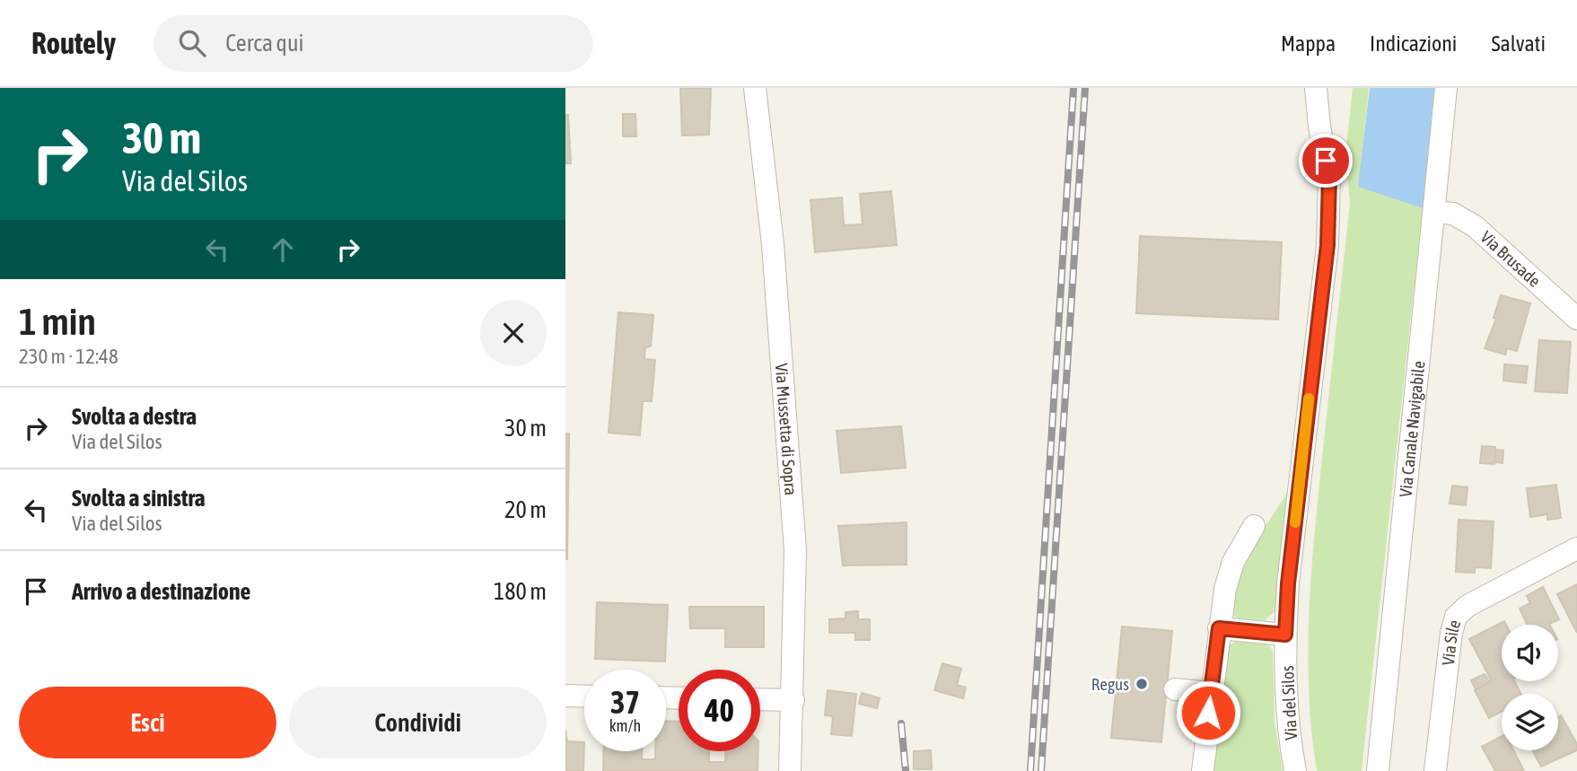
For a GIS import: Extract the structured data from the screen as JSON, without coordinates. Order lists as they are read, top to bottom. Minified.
{"streets":{"street":["Via Brusade","Via Mussetta di Sopra","Via Canale Navigabile","Via Sile","Via del Silos"]},"crossings":[["Via Brusade","Via Canale Navigabile"]],"places":["Regus"],"page":{"header":"Routely","search":"Cerca qui","nav":["Mappa","Indicazioni","Salvati"],"turn":["30 m","Via del Silos"],"heading":["1 min","230 m · 12:48"],"list":[{"name":"Svolta a destra","note":"Via del Silos","value":"30 m"},{"name":"Svolta a sinistra","note":"Via del Silos","value":"20 m"},{"name":"Arrivo a destinazione","value":"180 m"}],"speed":"37 km/h","limit":"40","buttons":["Esci","Condividi"]}}
